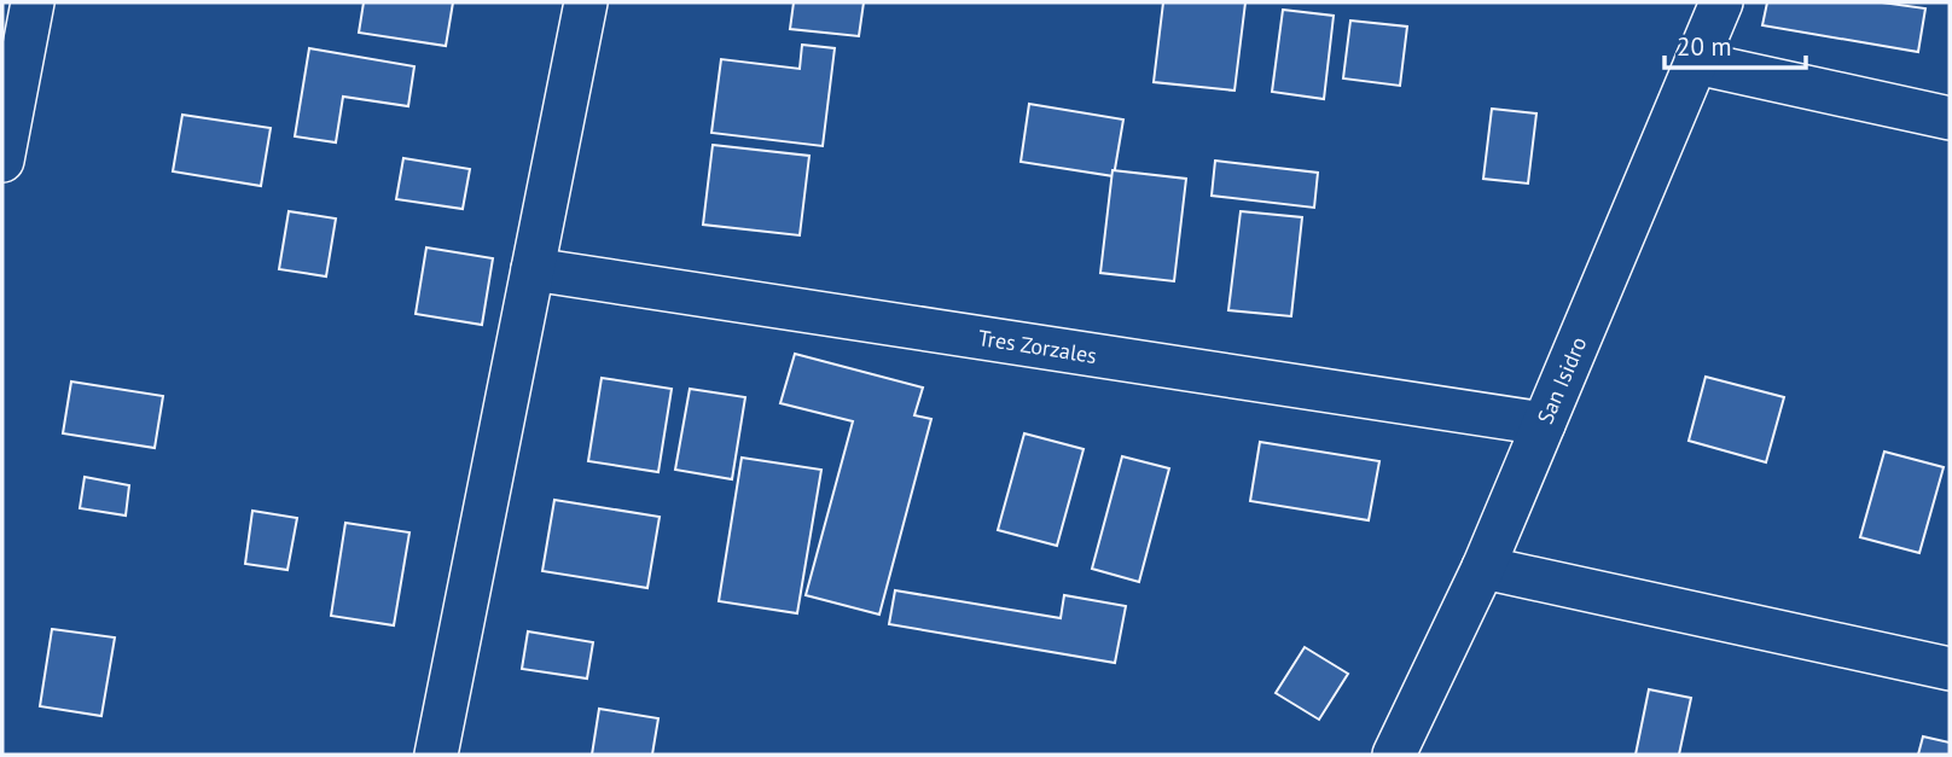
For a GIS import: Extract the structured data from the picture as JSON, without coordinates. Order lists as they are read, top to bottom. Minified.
{"streets":{"street":["Tres Zorzales","San Isidro"]},"crossings":[["Tres Zorzales","San Isidro"]],"scale_bar":"20 m"}
